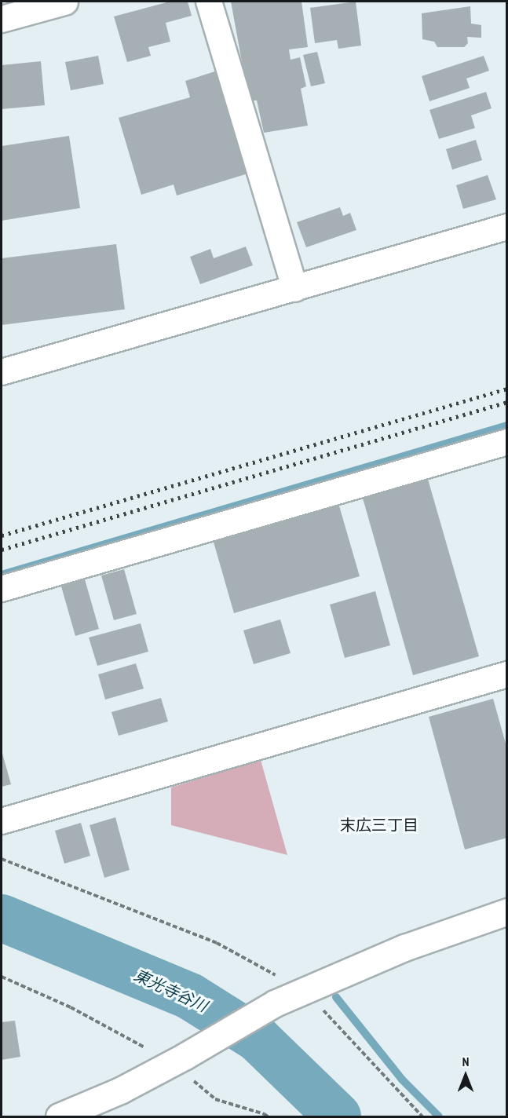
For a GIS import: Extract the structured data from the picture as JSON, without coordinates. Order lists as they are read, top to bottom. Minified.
{"districts":["末広三丁目"],"water":["東光寺谷川"],"north":"top"}
